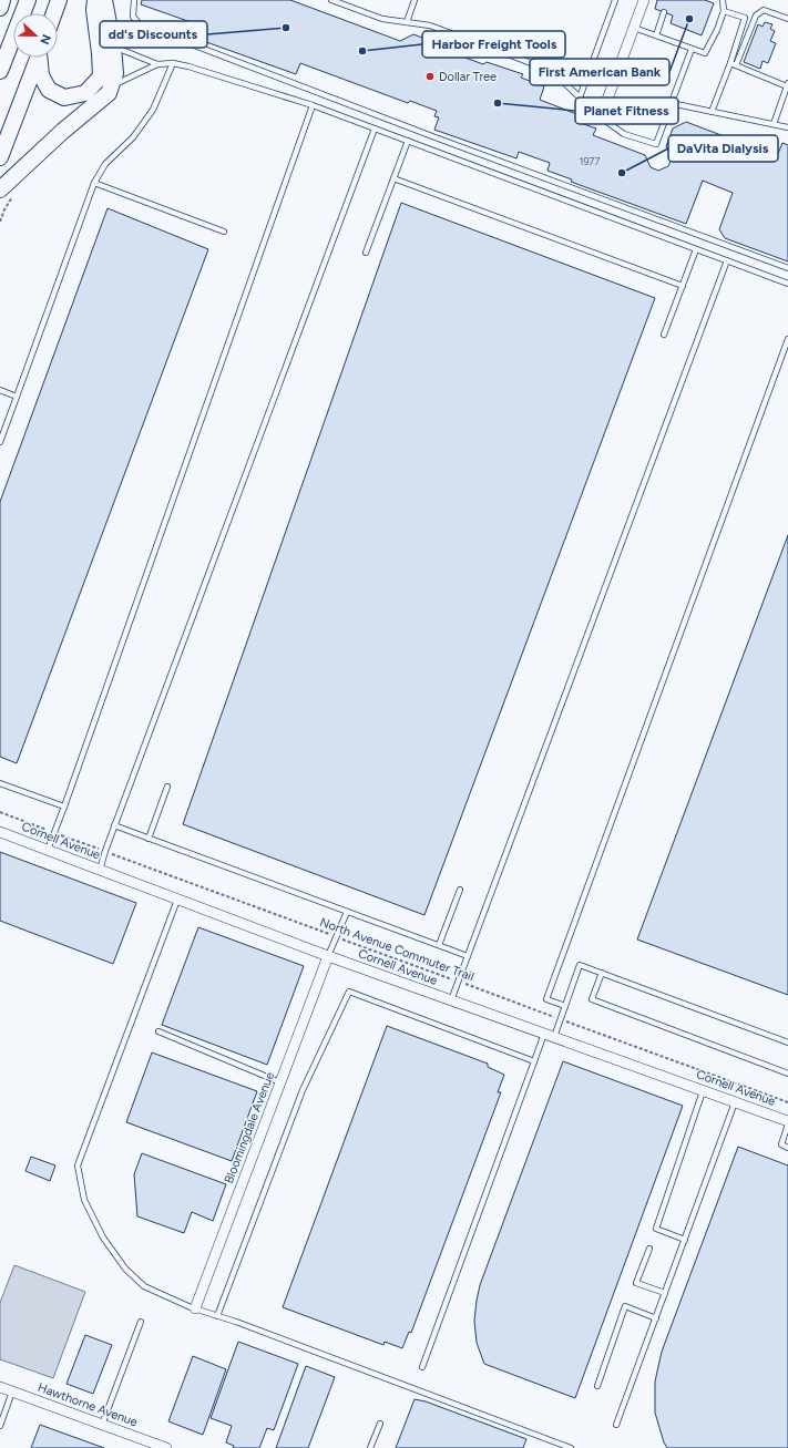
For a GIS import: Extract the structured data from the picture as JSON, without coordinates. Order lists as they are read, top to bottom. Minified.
{"streets":{"street":["Cornell Avenue","Bloomingdale Avenue","Hawthorne Avenue"],"path":["North Avenue Commuter Trail"]},"crossings":[["Cornell Avenue","Bloomingdale Avenue"]],"places":["First American Bank","dd's Discounts","Harbor Freight Tools","Dollar Tree","Planet Fitness","DaVita Dialysis"],"house_numbers":["1977"],"north":"right"}
